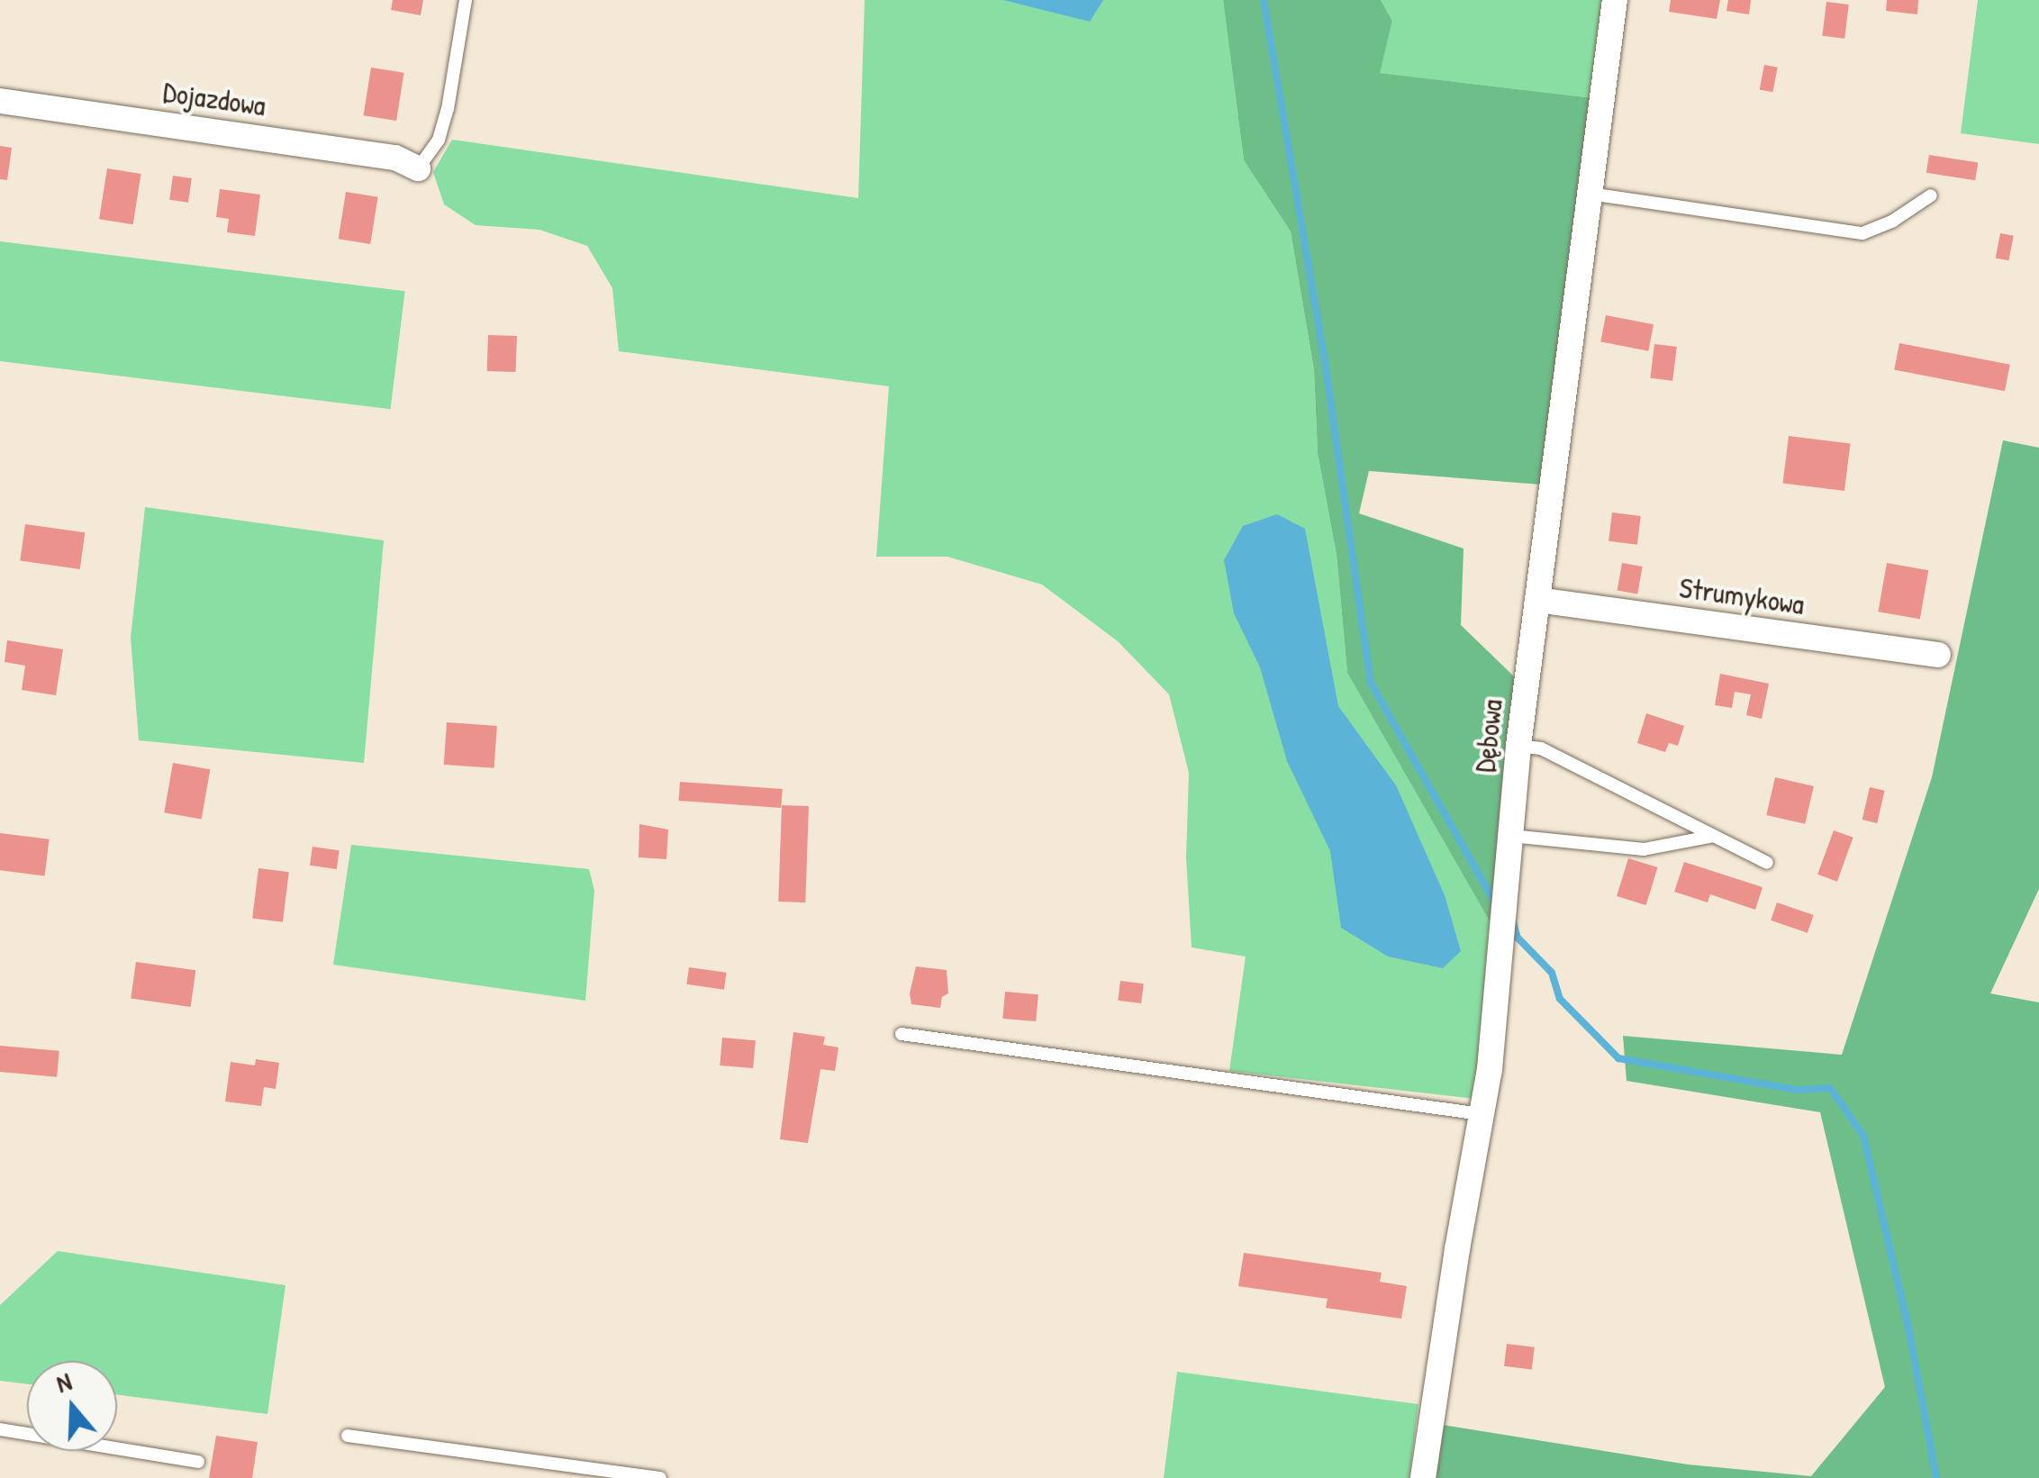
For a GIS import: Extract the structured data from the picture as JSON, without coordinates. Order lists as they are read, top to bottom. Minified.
{"streets":{"street":["Dojazdowa","Strumykowa","Dębowa"]},"crossings":[["Strumykowa","Dębowa"]],"north":"top"}
